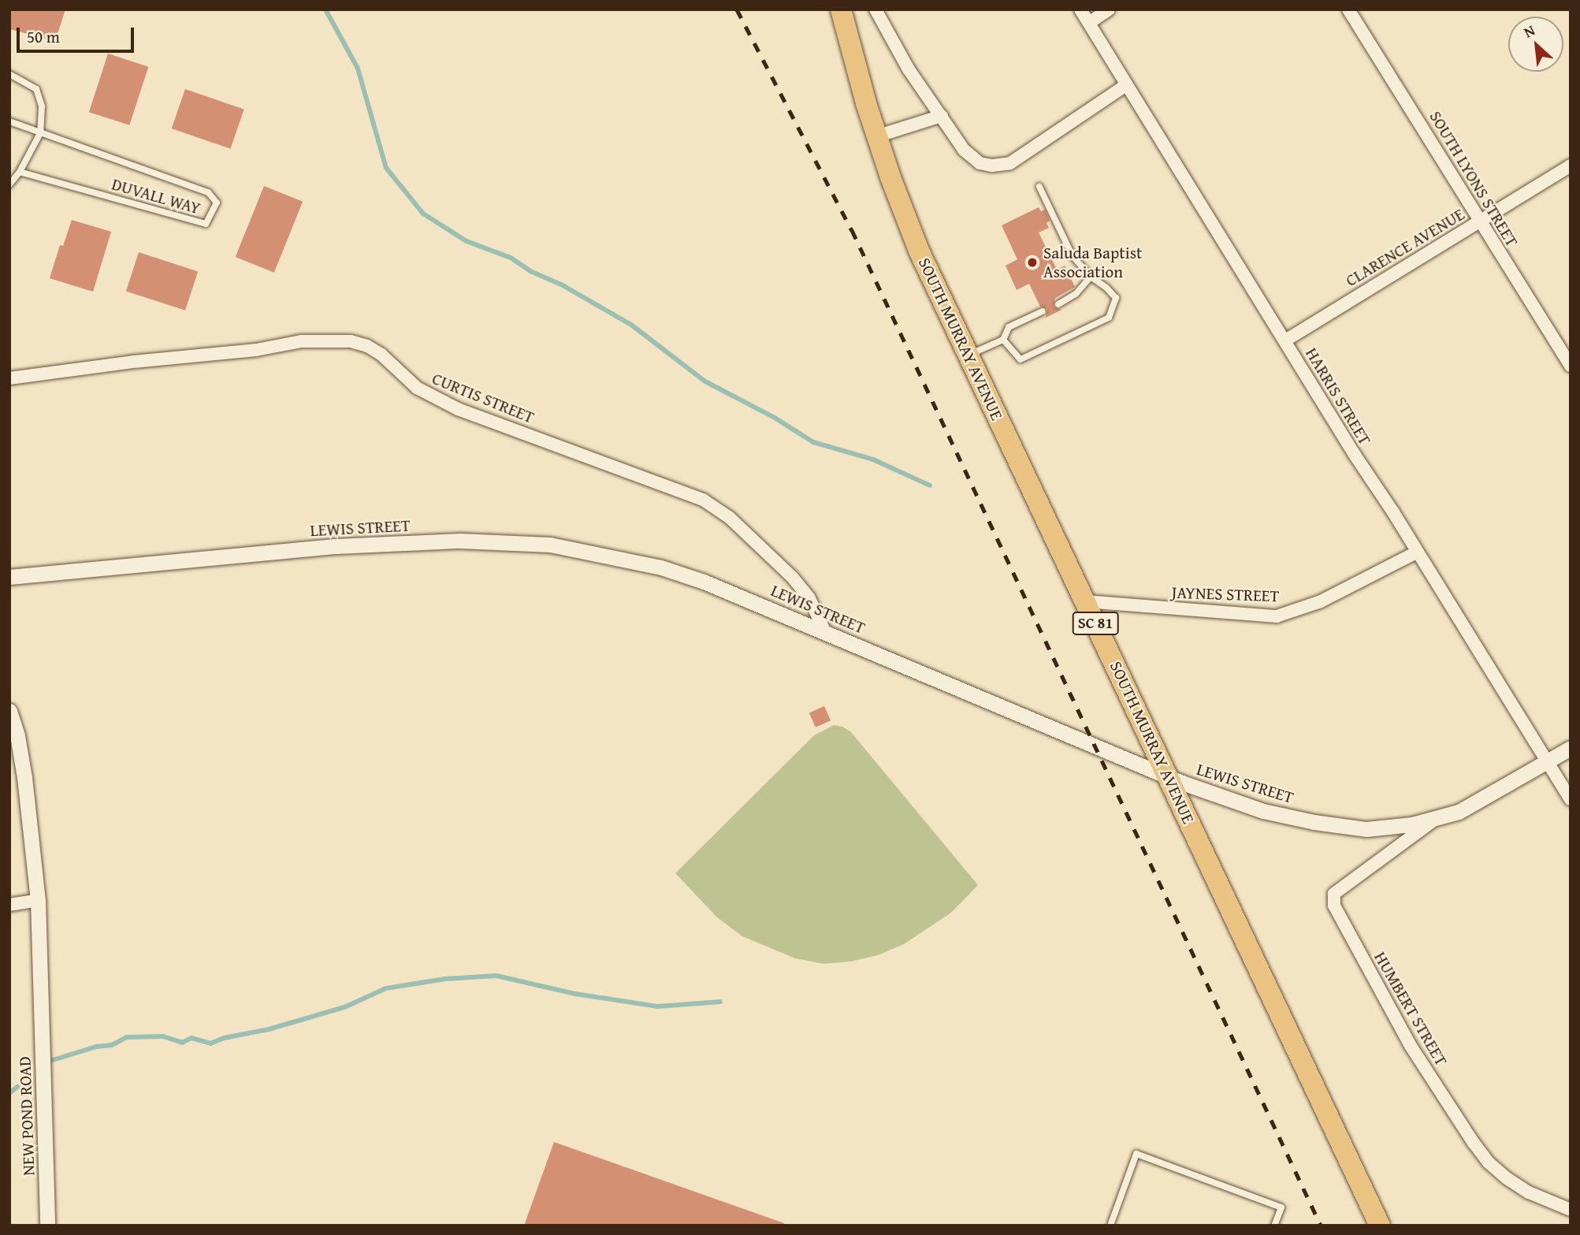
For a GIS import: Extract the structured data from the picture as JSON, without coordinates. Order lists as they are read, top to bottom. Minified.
{"streets":{"main road":["SOUTH MURRAY AVENUE","SC 81"],"street":["SOUTH LYONS STREET","CLARENCE AVENUE","HARRIS STREET","CURTIS STREET","LEWIS STREET","JAYNES STREET","HUMBERT STREET","NEW POND ROAD"],"lane":["DUVALL WAY"]},"crossings":[["SOUTH LYONS STREET","CLARENCE AVENUE"],["CLARENCE AVENUE","HARRIS STREET"],["SOUTH MURRAY AVENUE","LEWIS STREET"],["SOUTH MURRAY AVENUE","JAYNES STREET"],["HARRIS STREET","LEWIS STREET"],["HARRIS STREET","JAYNES STREET"],["CURTIS STREET","LEWIS STREET"],["LEWIS STREET","HUMBERT STREET"]],"places":["Saluda Baptist Association"],"scale_bar":"50 m","north":"top left"}
